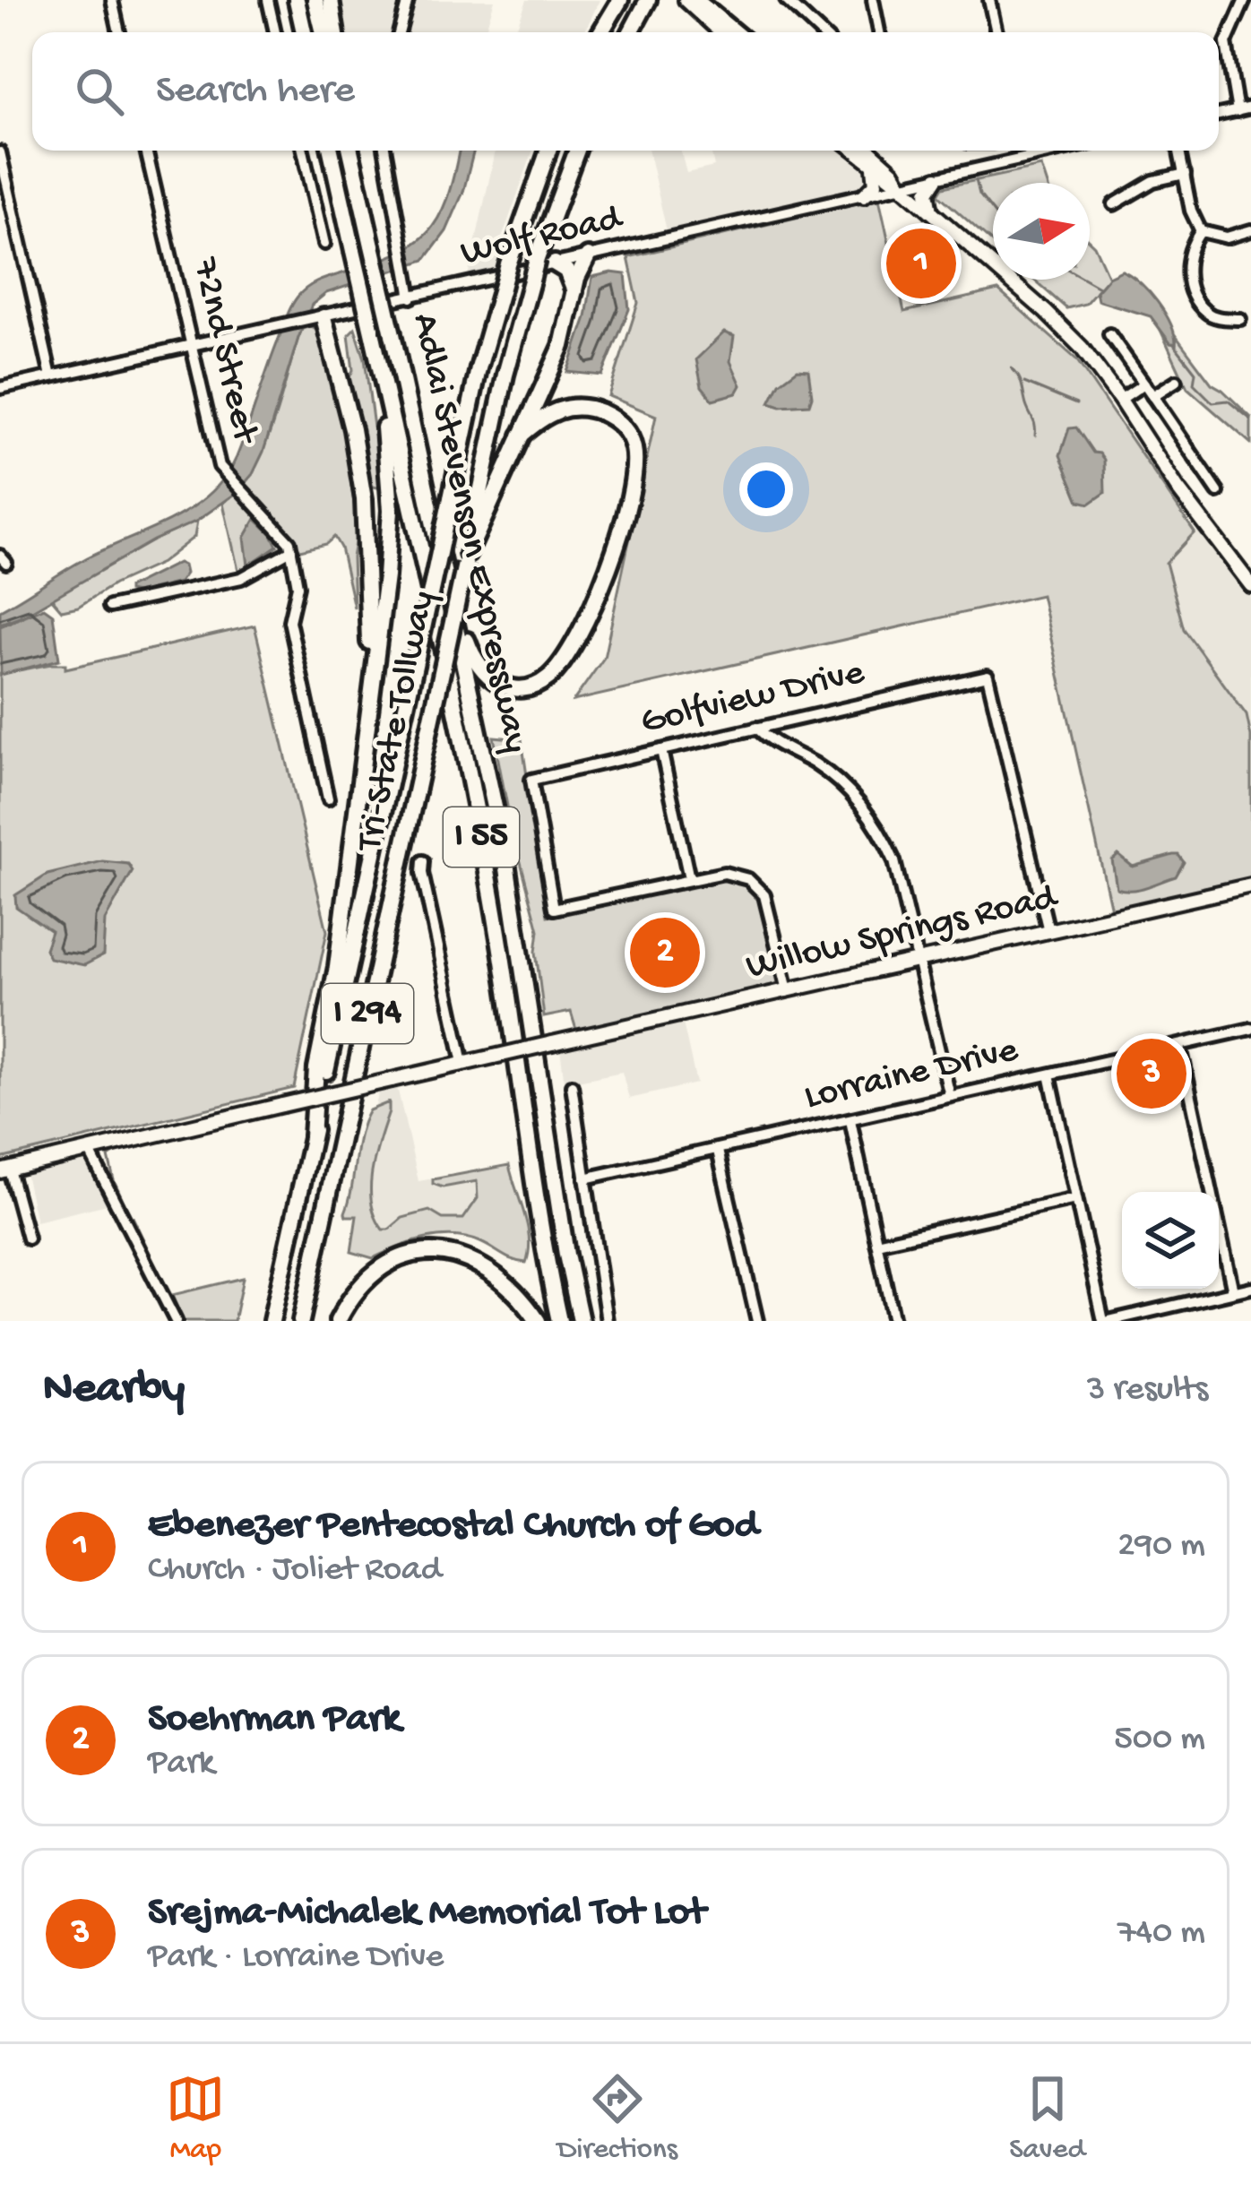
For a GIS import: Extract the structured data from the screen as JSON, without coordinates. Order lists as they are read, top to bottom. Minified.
{"streets":{"highway":["Adlai Stevenson Expressway","Tri-State Tollway","I 55","I 294"],"main road":["Willow Springs Road"],"street":["Wolf Road","72nd Street","Golfview Drive","Lorraine Drive"]},"crossings":[["Wolf Road","72nd Street"],["Golfview Drive","Willow Springs Road"]],"north":"right","page":{"search":"Search here","pins":["1","2","3"],"heading":["Nearby","3 results"],"list":[{"mark":"1","name":"Ebenezer Pentecostal Church of God","note":"Church · Joliet Road","value":"290 m"},{"mark":"2","name":"Soehrman Park","note":"Park","value":"500 m"},{"mark":"3","name":"Srejma-Michalek Memorial Tot Lot","note":"Park · Lorraine Drive","value":"740 m"}],"nav":["Map","Directions","Saved"]}}
